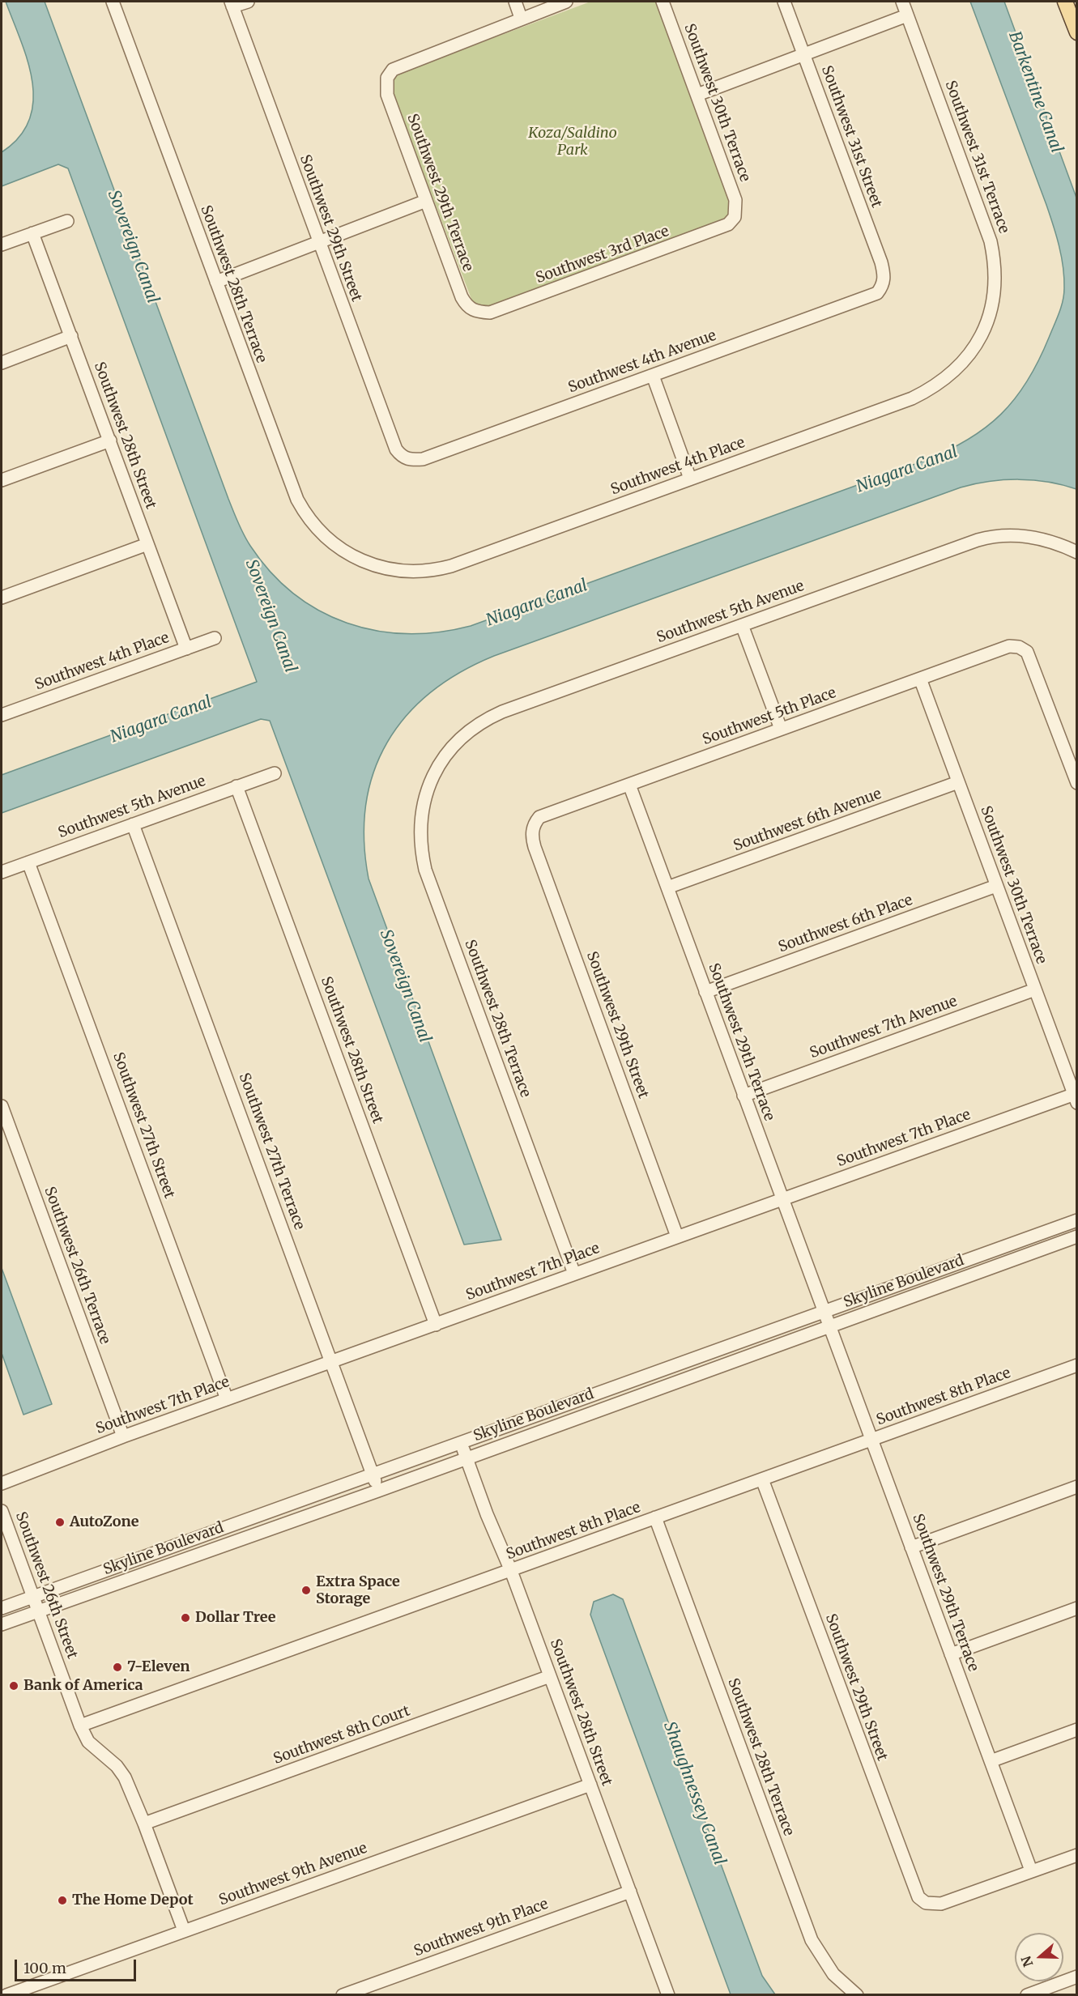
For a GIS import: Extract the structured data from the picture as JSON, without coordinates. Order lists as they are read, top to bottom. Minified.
{"streets":{"street":["Southwest 30th Terrace","Southwest 31st Street","Southwest 31st Terrace","Southwest 29th Terrace","Southwest 29th Street","Southwest 3rd Place","Southwest 28th Terrace","Southwest 4th Avenue","Southwest 28th Street","Southwest 4th Place","Southwest 5th Avenue","Southwest 5th Place","Southwest 6th Avenue","Southwest 6th Place","Southwest 7th Avenue","Southwest 27th Street","Southwest 7th Place","Southwest 27th Terrace","Southwest 26th Terrace","Skyline Boulevard","Southwest 8th Place","Southwest 26th Street","Southwest 8th Court","Southwest 9th Avenue","Southwest 9th Place"]},"crossings":[["Southwest 30th Terrace","Southwest 3rd Place"],["Southwest 30th Terrace","Southwest 5th Place"],["Southwest 30th Terrace","Southwest 6th Avenue"],["Southwest 30th Terrace","Southwest 6th Place"],["Southwest 30th Terrace","Southwest 7th Avenue"],["Southwest 30th Terrace","Southwest 7th Place"],["Southwest 31st Street","Southwest 4th Avenue"],["Southwest 31st Terrace","Southwest 4th Place"],["Southwest 29th Terrace","Southwest 29th Street"],["Southwest 29th Terrace","Southwest 3rd Place"],["Southwest 29th Terrace","Southwest 5th Place"],["Southwest 29th Terrace","Southwest 6th Avenue"],["Southwest 29th Terrace","Southwest 6th Place"],["Southwest 29th Terrace","Southwest 7th Avenue"],["Southwest 29th Terrace","Southwest 7th Place"],["Southwest 29th Terrace","Skyline Boulevard"],["Southwest 29th Terrace","Southwest 8th Place"],["Southwest 29th Street","Southwest 4th Avenue"],["Southwest 29th Street","Southwest 5th Place"],["Southwest 29th Street","Southwest 7th Place"],["Southwest 29th Street","Southwest 8th Place"],["Southwest 28th Terrace","Southwest 4th Place"],["Southwest 28th Terrace","Southwest 5th Avenue"],["Southwest 28th Terrace","Southwest 7th Place"],["Southwest 28th Terrace","Southwest 8th Place"],["Southwest 28th Street","Southwest 4th Place"],["Southwest 28th Street","Southwest 5th Avenue"],["Southwest 28th Street","Southwest 7th Place"],["Southwest 28th Street","Skyline Boulevard"],["Southwest 28th Street","Southwest 8th Place"],["Southwest 28th Street","Southwest 8th Court"],["Southwest 28th Street","Southwest 9th Avenue"],["Southwest 28th Street","Southwest 9th Place"],["Southwest 5th Avenue","Southwest 27th Street"],["Southwest 5th Avenue","Southwest 27th Terrace"],["Southwest 27th Street","Southwest 7th Place"],["Southwest 7th Place","Southwest 27th Terrace"],["Southwest 7th Place","Southwest 26th Terrace"],["Southwest 27th Terrace","Skyline Boulevard"],["Skyline Boulevard","Southwest 26th Street"],["Southwest 8th Place","Southwest 26th Street"],["Southwest 26th Street","Southwest 8th Court"],["Southwest 26th Street","Southwest 9th Avenue"]],"water":["Barkentine Canal","Sovereign Canal","Niagara Canal","Shaughnessey Canal"],"parks":["Koza/Saldino Park"],"places":["AutoZone","Extra Space Storage","Dollar Tree","7-Eleven","Bank of America","The Home Depot"],"scale_bar":"100 m","north":"left"}
